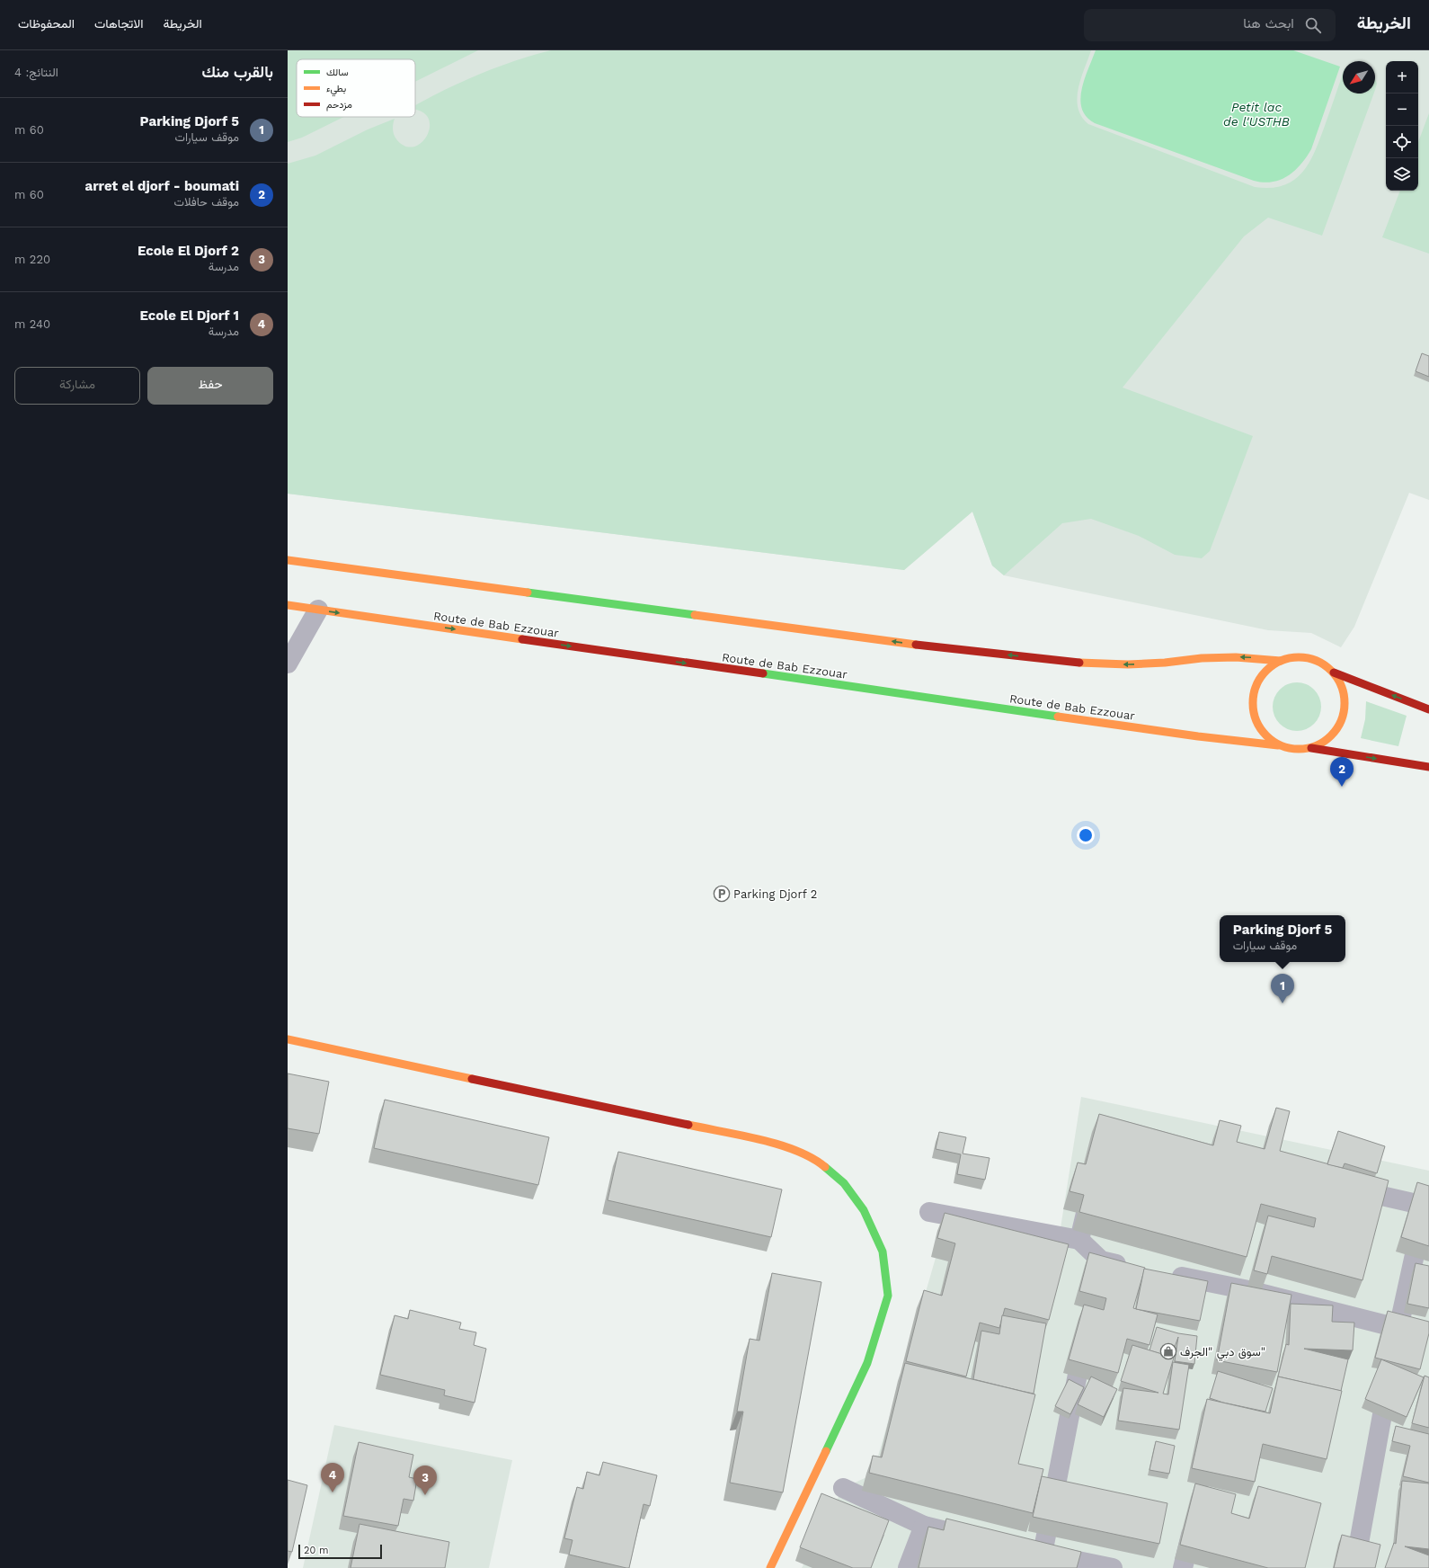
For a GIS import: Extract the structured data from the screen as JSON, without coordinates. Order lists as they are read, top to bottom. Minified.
{"streets":{"main road":["Route de Bab Ezzouar"]},"water":["Petit lac de l'USTHB"],"places":{"parking":["Parking Djorf 2"],"shop":["سوق دبي \"الجرف\""]},"legend":["سالك","بطيء","مزدحم"],"scale_bar":"20 m","north":"bottom left","page":{"header":"الخريطة","search":"ابحث هنا","nav":["الخريطة","الاتجاهات","المحفوظات"],"heading":["بالقرب منك","النتائج: 4"],"map_buttons":["+","−"],"list":[{"mark":"1","name":"Parking Djorf 5","note":"موقف سيارات","value":"60 m"},{"mark":"2","name":"arret el djorf - boumati","note":"موقف حافلات","value":"60 m"},{"mark":"3","name":"Ecole El Djorf 2","note":"مدرسة","value":"220 m"},{"mark":"4","name":"Ecole El Djorf 1","note":"مدرسة","value":"240 m"}],"buttons":["حفظ","مشاركة"],"pins":["2","1","4","3"],"popup":["Parking Djorf 5","موقف سيارات"],"scale":"20 m"}}
